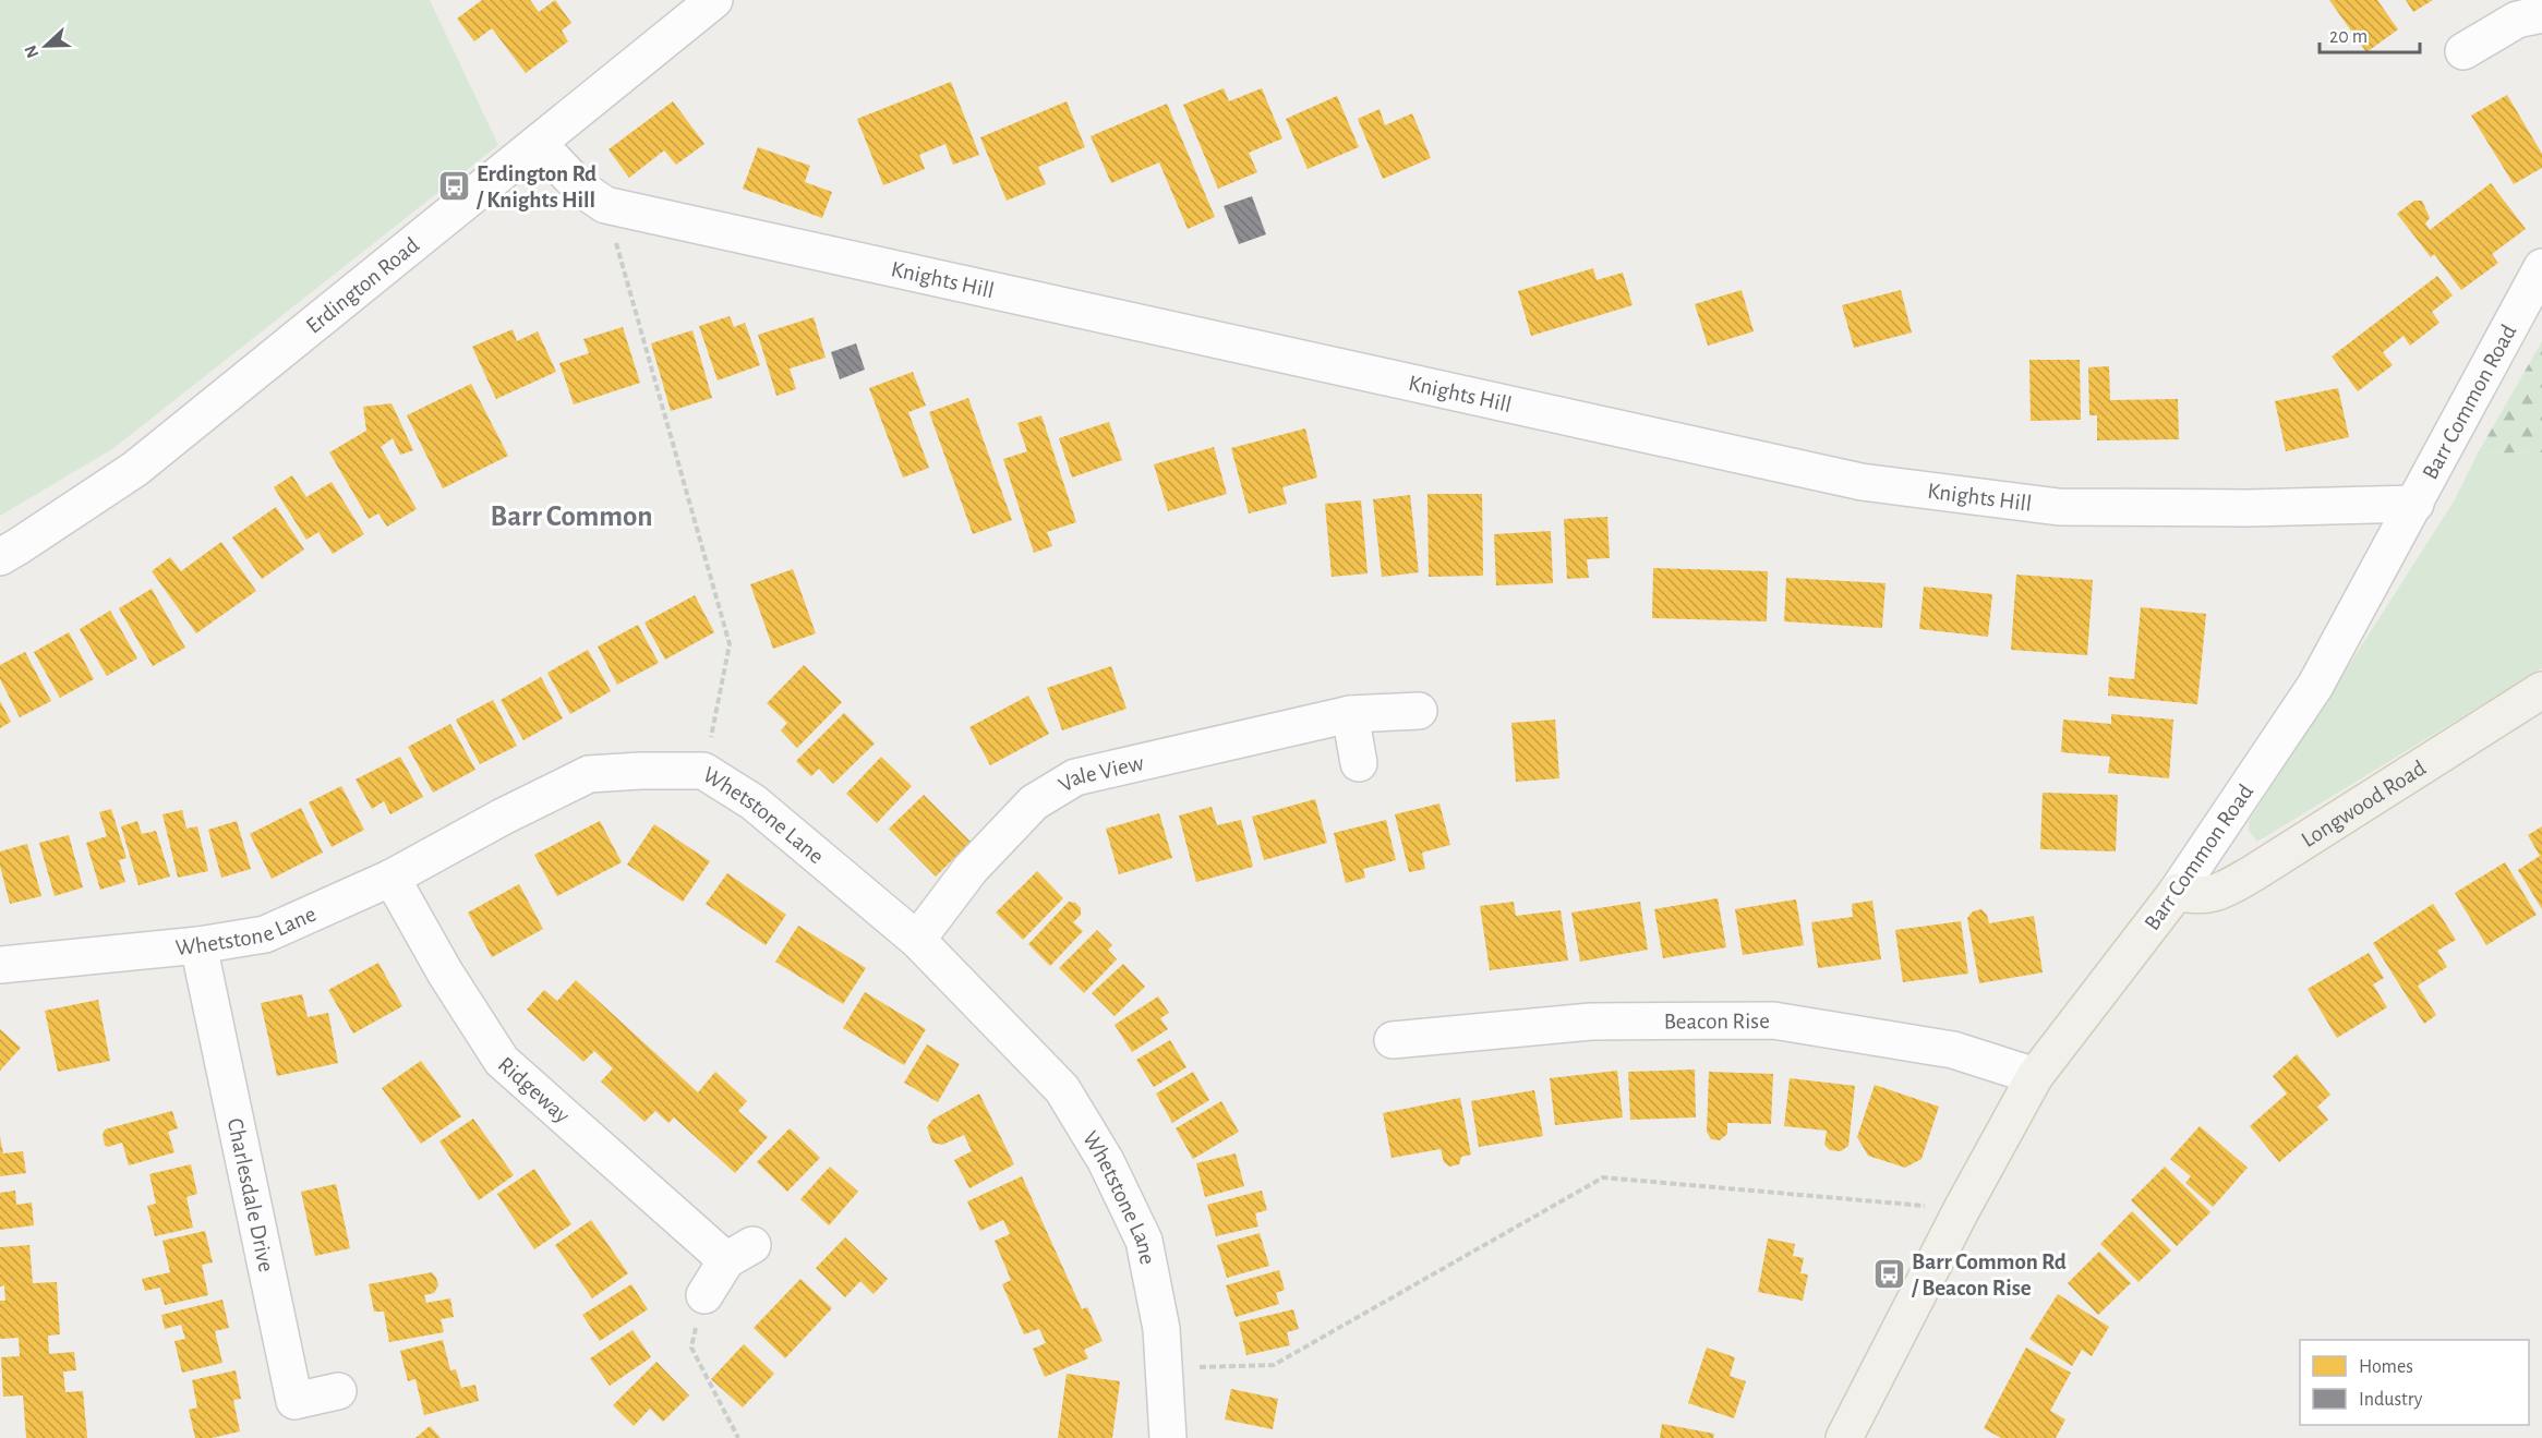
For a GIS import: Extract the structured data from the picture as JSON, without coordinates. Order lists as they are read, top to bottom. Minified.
{"streets":{"main road":["Barr Common Road","Longwood Road"],"street":["Knights Hill","Erdington Road","Vale View","Whetstone Lane","Beacon Rise","Ridgeway","Charlesdale Drive"]},"crossings":[["Knights Hill","Erdington Road"],["Knights Hill","Barr Common Road"],["Barr Common Road","Longwood Road"],["Barr Common Road","Beacon Rise"],["Vale View","Whetstone Lane"],["Whetstone Lane","Ridgeway"],["Whetstone Lane","Charlesdale Drive"]],"districts":["Barr Common"],"places":{"bus stop":["Erdington Rd / Knights Hill","Barr Common Rd / Beacon Rise"]},"legend":["Homes","Industry"],"scale_bar":"20 m","north":"left"}
